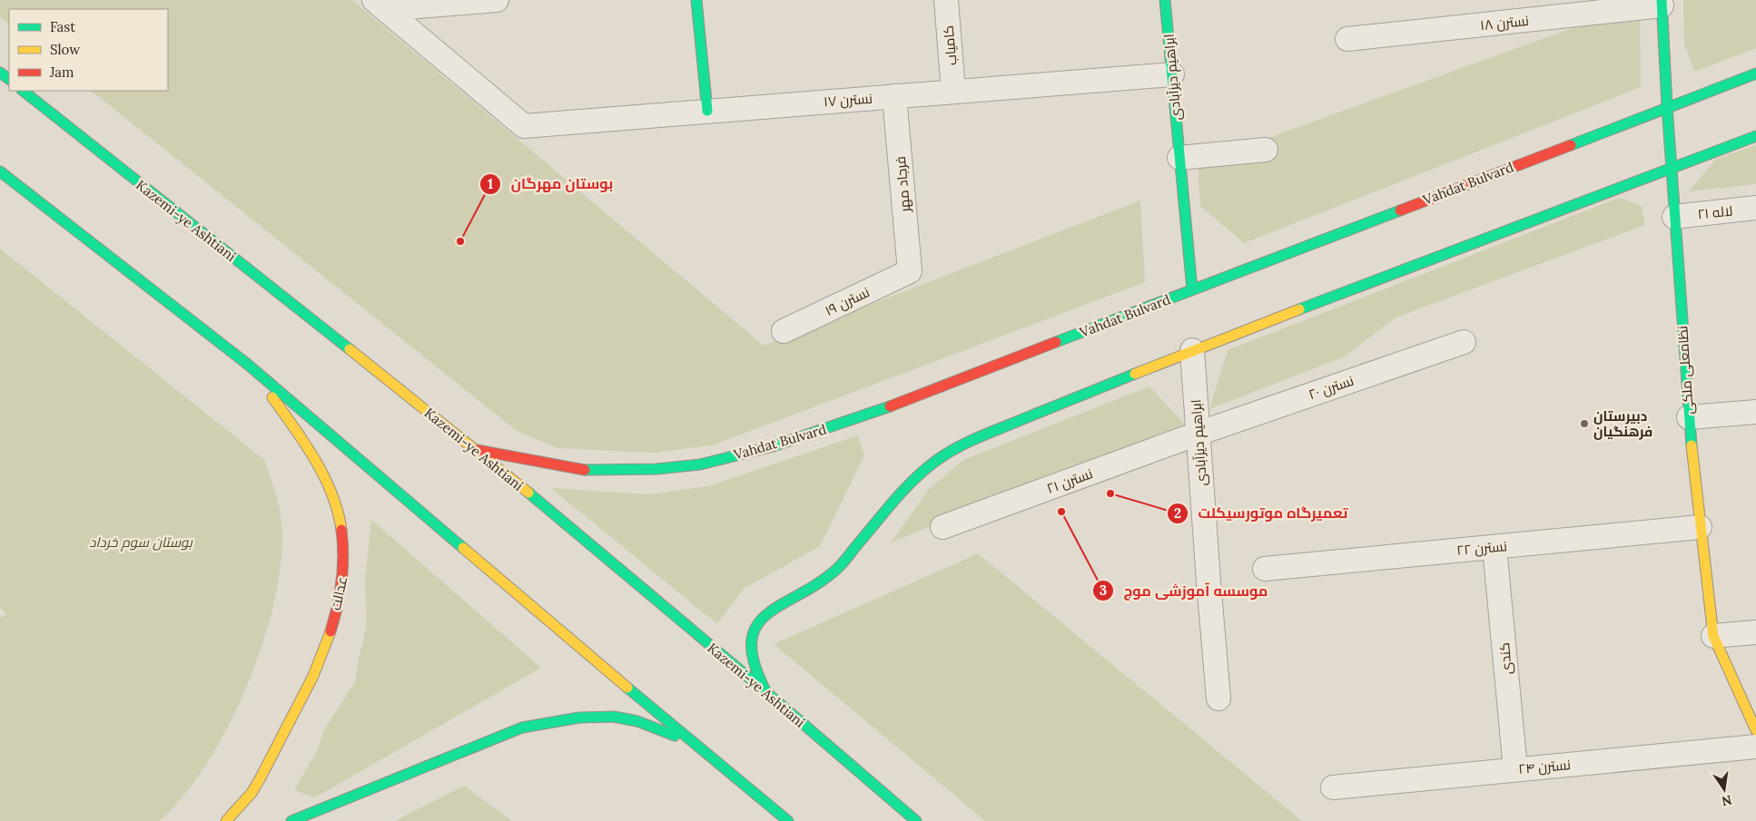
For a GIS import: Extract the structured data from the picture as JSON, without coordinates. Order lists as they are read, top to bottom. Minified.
{"streets":{"street":["نسترن ۱۸","کامیاب","ابراهیم دیزآبادی","نسترن ۱۷","Vahdat Bulvard","فرجاد مهر","لاله ۲۱","Kazemi-ye Ashtiani","نسترن ۱۹","نظامعلی ملکی","نسترن ۲۰","نسترن ۲۱","نسترن ۲۲","عدالت","کندی","نسترن ۲۴"]},"crossings":[["نسترن ۱۸","نظامعلی ملکی"],["کامیاب","نسترن ۱۷"],["ابراهیم دیزآبادی","نسترن ۱۷"],["ابراهیم دیزآبادی","Vahdat Bulvard"],["ابراهیم دیزآبادی","نسترن ۲۰"],["ابراهیم دیزآبادی","نسترن ۲۱"],["نسترن ۱۷","فرجاد مهر"],["Vahdat Bulvard","Kazemi-ye Ashtiani"],["Vahdat Bulvard","نظامعلی ملکی"],["فرجاد مهر","نسترن ۱۹"],["لاله ۲۱","نظامعلی ملکی"],["نظامعلی ملکی","نسترن ۲۲"],["نسترن ۲۰","نسترن ۲۱"],["نسترن ۲۲","کندی"],["کندی","نسترن ۲۴"]],"parks":["بوستان سوم خرداد"],"places":["بوستان مهرگان","دبیرستان فرهنگیان","تعمیرگاه موتورسیکلت","موسسه آموزشی موج"],"legend":["Fast","Slow","Jam"],"north":"bottom"}
